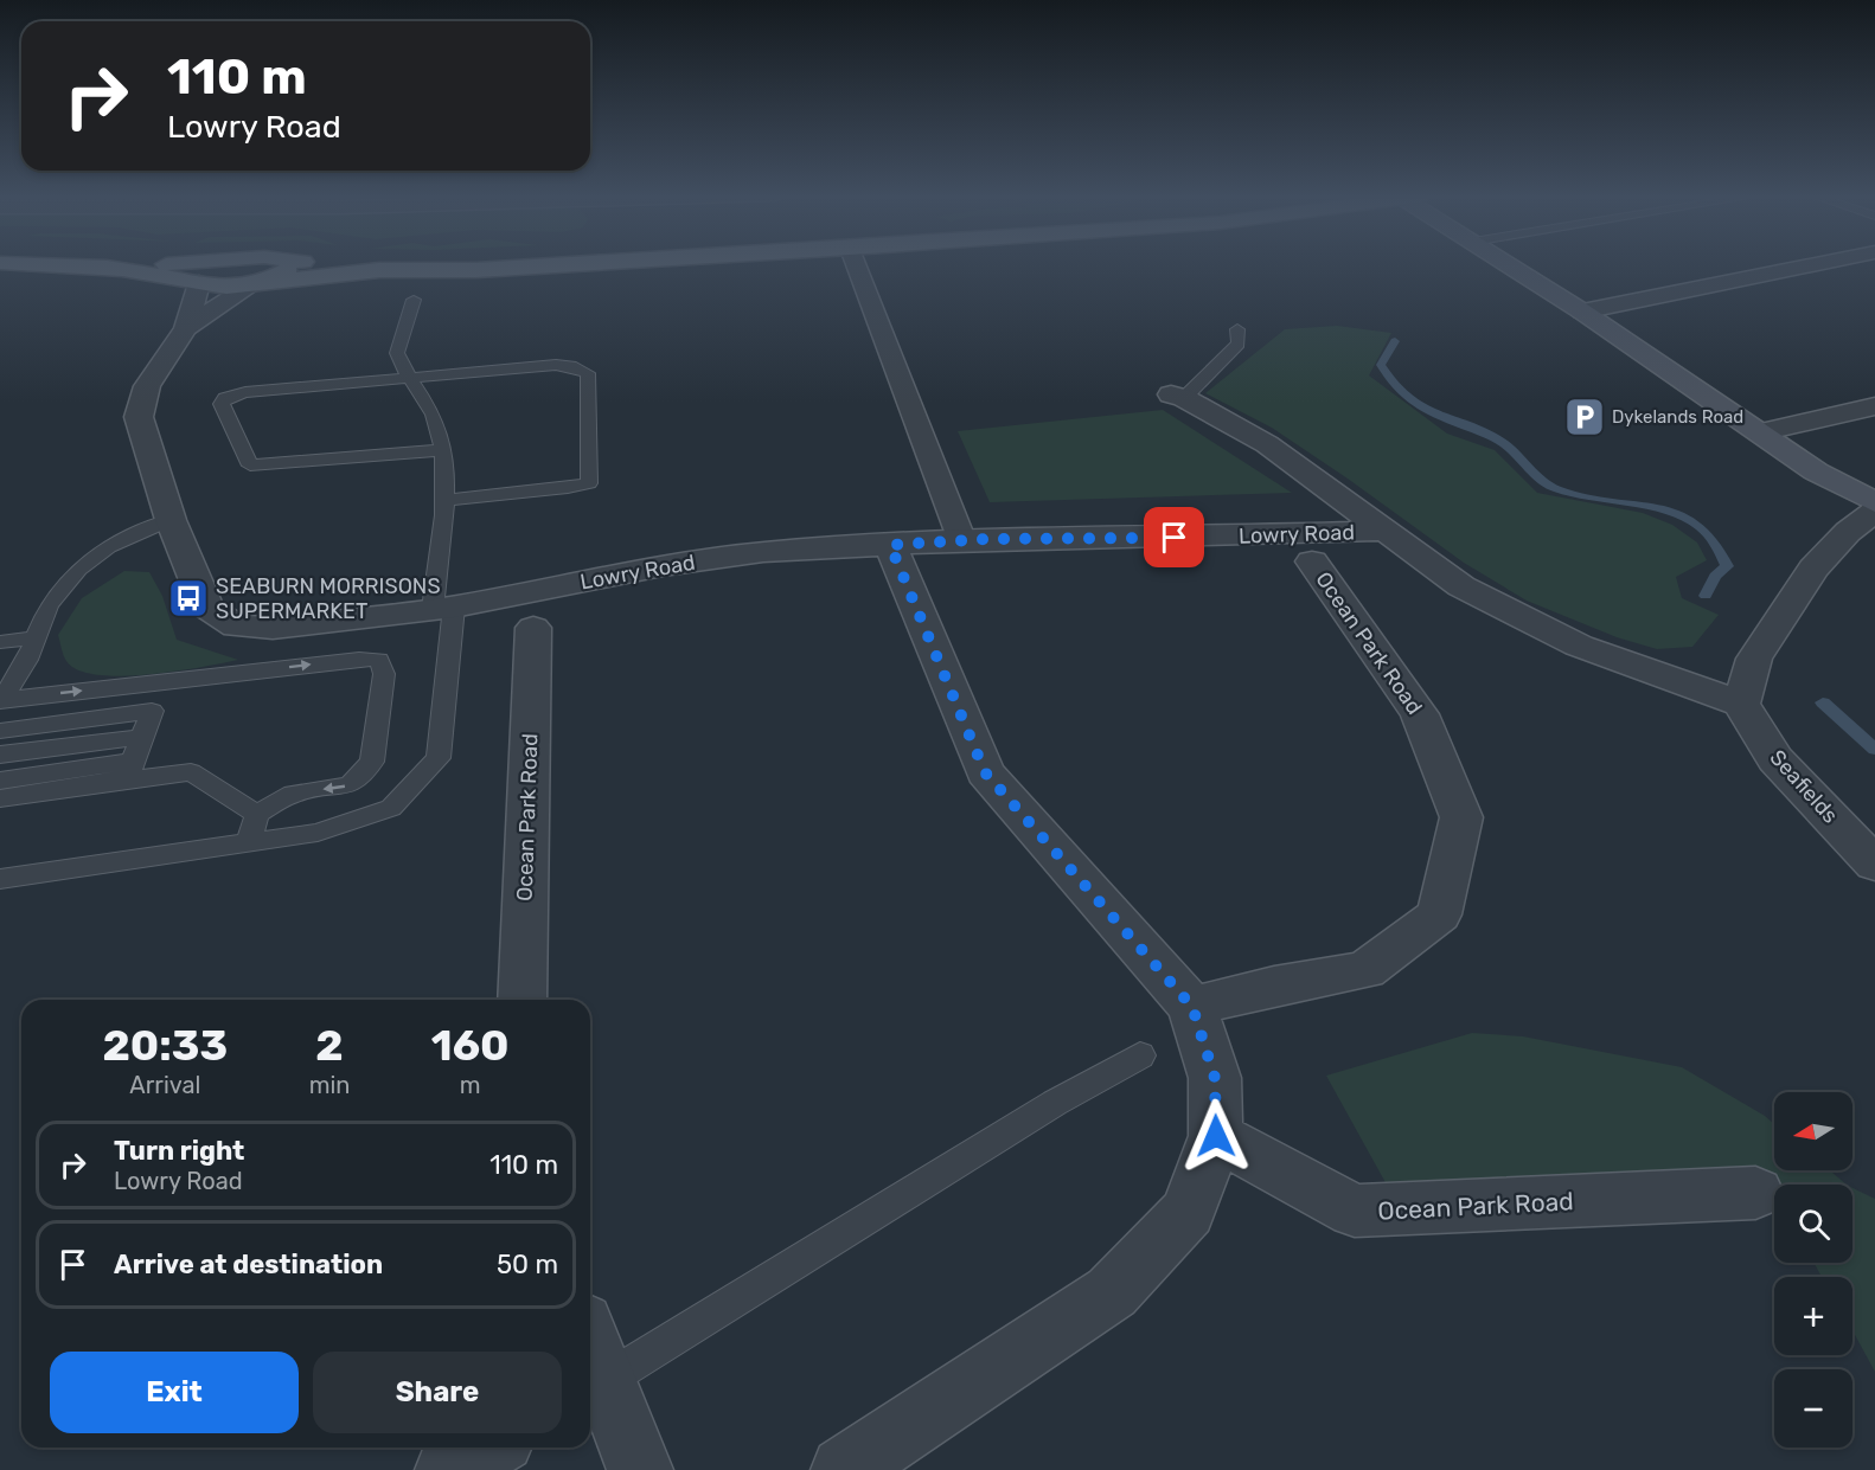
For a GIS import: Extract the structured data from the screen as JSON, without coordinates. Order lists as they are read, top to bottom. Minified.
{"streets":{"street":["Lowry Road","Ocean Park Road","Seafields"]},"places":{"parking":["Dykelands Road"],"bus stop":["SEABURN MORRISONS SUPERMARKET"]},"north":"left","page":{"turn":["110 m","Lowry Road"],"eta":["20:33","Arrival","2","min","160","m"],"map_buttons":["+","−"],"list":[{"name":"Turn right","note":"Lowry Road","value":"110 m"},{"name":"Arrive at destination","value":"50 m"}],"buttons":["Exit","Share"]}}
